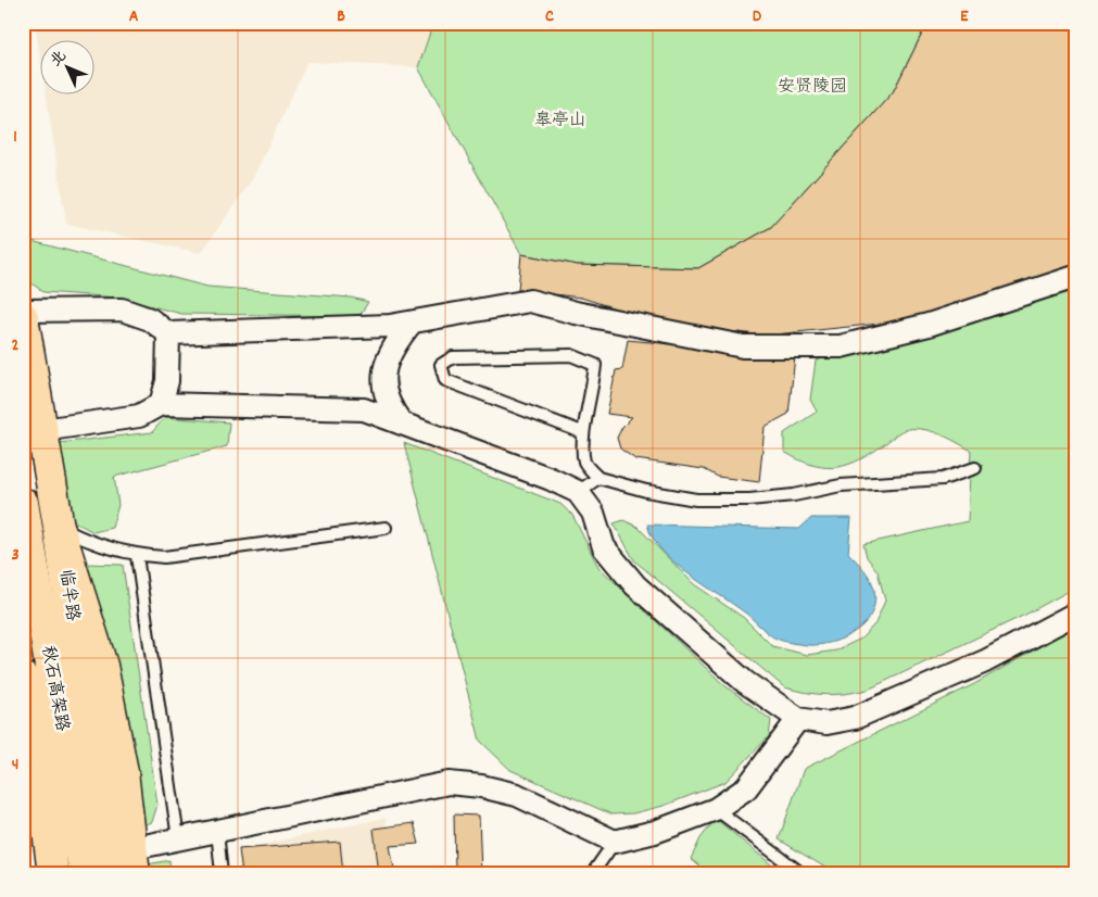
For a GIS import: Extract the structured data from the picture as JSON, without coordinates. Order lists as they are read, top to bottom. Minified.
{"streets":{"main road":["临半路","秋石高架路"]},"crossings":[["临半路","秋石高架路"]],"parks":["安贤陵园","皋亭山"],"north":"top left","grid":{"columns":["A","B","C","D","E"],"rows":["1","2","3","4"]}}
